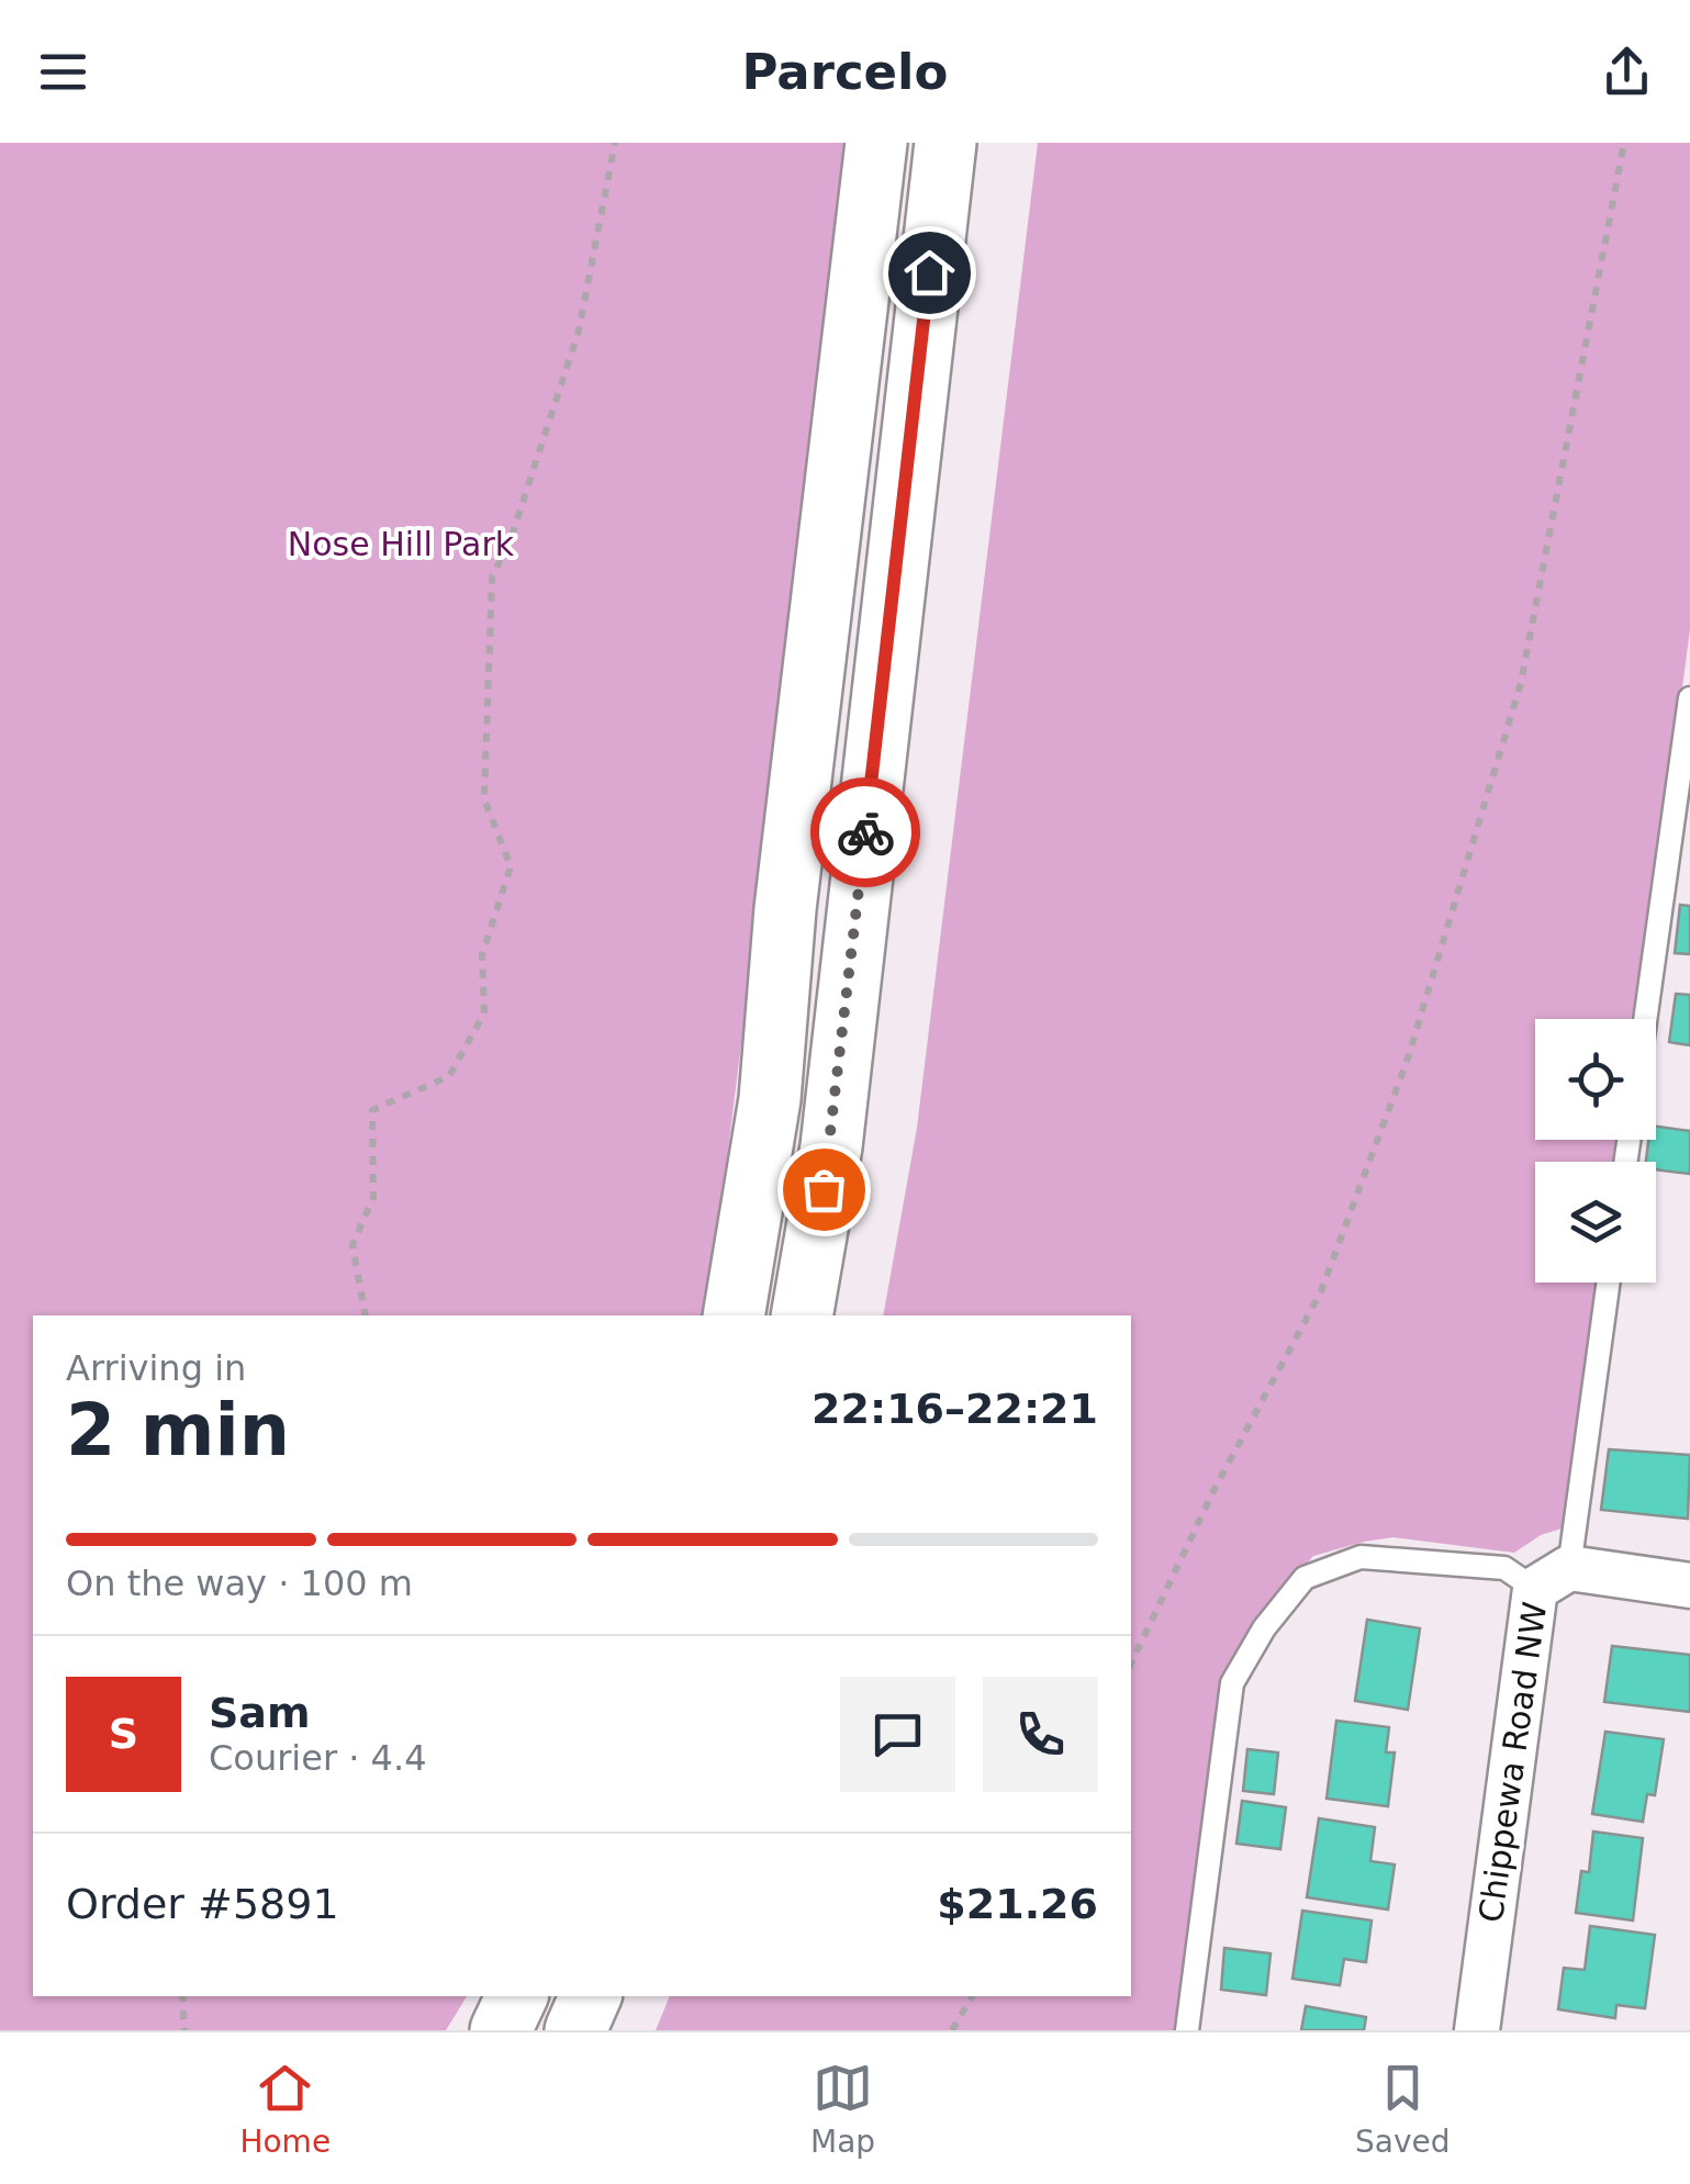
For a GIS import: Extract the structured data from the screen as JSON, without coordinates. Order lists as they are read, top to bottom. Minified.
{"streets":{"street":["Chippewa Road NW"]},"parks":["Nose Hill Park"],"page":{"header":"Parcelo","heading":["2 min","Arriving in","22:16–22:21"],"panel":["Sam","Courier · 4.4","Order #5891","$21.26"],"bar":"On the way · 100 m","round":"S","tabs":["Home","Map","Saved"]}}
